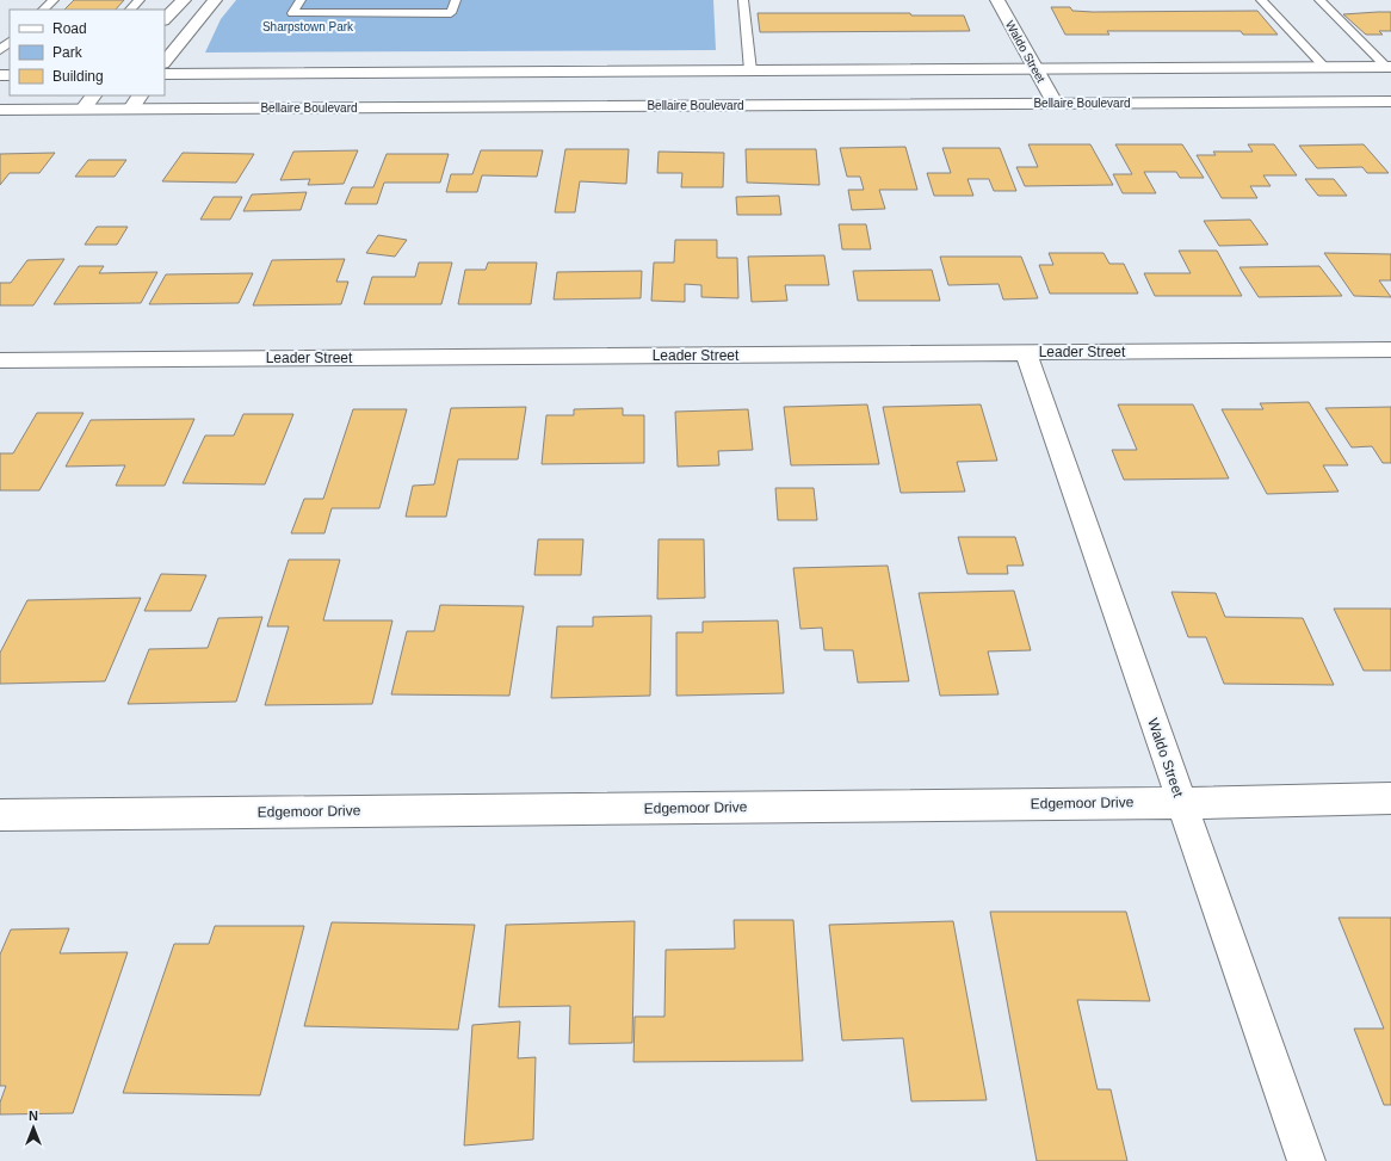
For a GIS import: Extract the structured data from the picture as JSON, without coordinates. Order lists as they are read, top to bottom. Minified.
{"streets":{"street":["Waldo Street","Bellaire Boulevard","Leader Street","Edgemoor Drive"]},"crossings":[["Waldo Street","Bellaire Boulevard"],["Waldo Street","Leader Street"],["Waldo Street","Edgemoor Drive"]],"parks":["Sharpstown Park"],"legend":["Road","Park","Building"],"north":"top"}
